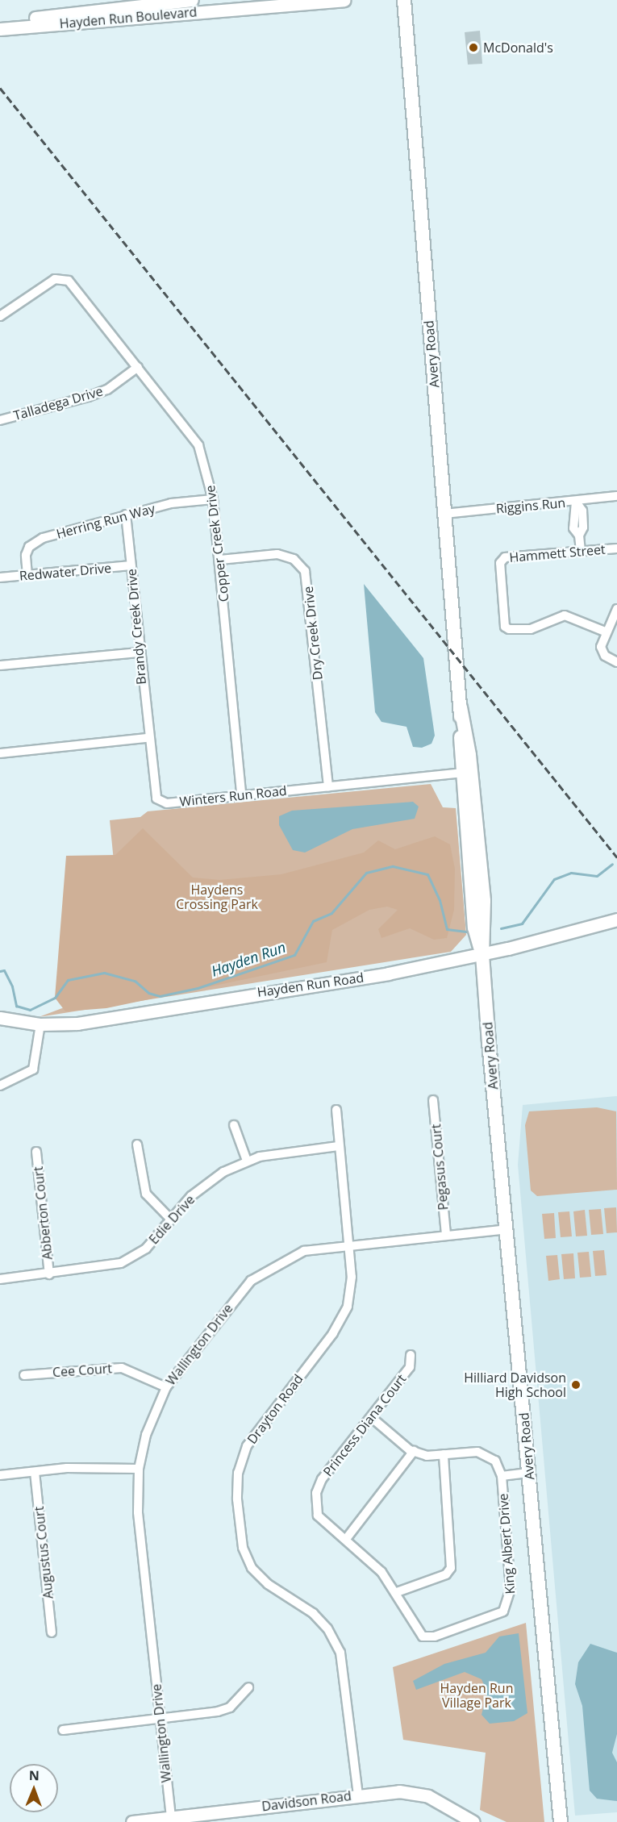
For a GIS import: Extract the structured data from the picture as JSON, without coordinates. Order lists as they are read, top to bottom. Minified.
{"streets":{"main road":["Hayden Run Boulevard","Avery Road","Hayden Run Road","Davidson Road"],"street":["Talladega Drive","Riggins Run","Herring Run Way","Copper Creek Drive","Hammett Street","Redwater Drive","Brandy Creek Drive","Dry Creek Drive","Winters Run Road","Pegasus Court","Abberton Court","Edie Drive","Wallington Drive","Cee Court","Drayton Road","Princess Diana Court","King Albert Drive","Augustus Court"]},"crossings":[["Avery Road","Riggins Run"],["Avery Road","Winters Run Road"],["Avery Road","Hayden Run Road"],["Avery Road","Wallington Drive"],["Avery Road","King Albert Drive"],["Talladega Drive","Copper Creek Drive"],["Herring Run Way","Copper Creek Drive"],["Herring Run Way","Redwater Drive"],["Herring Run Way","Brandy Creek Drive"],["Copper Creek Drive","Dry Creek Drive"],["Copper Creek Drive","Winters Run Road"],["Redwater Drive","Brandy Creek Drive"],["Brandy Creek Drive","Winters Run Road"],["Dry Creek Drive","Winters Run Road"],["Pegasus Court","Wallington Drive"],["Abberton Court","Edie Drive"],["Edie Drive","Drayton Road"],["Wallington Drive","Cee Court"],["Wallington Drive","Drayton Road"],["Wallington Drive","Davidson Road"],["Drayton Road","Davidson Road"],["Princess Diana Court","King Albert Drive"]],"water":["Hayden Run"],"parks":["Haydens Crossing Park","Hayden Run Village Park"],"places":["McDonald's","Hilliard Davidson High School"],"north":"top"}
